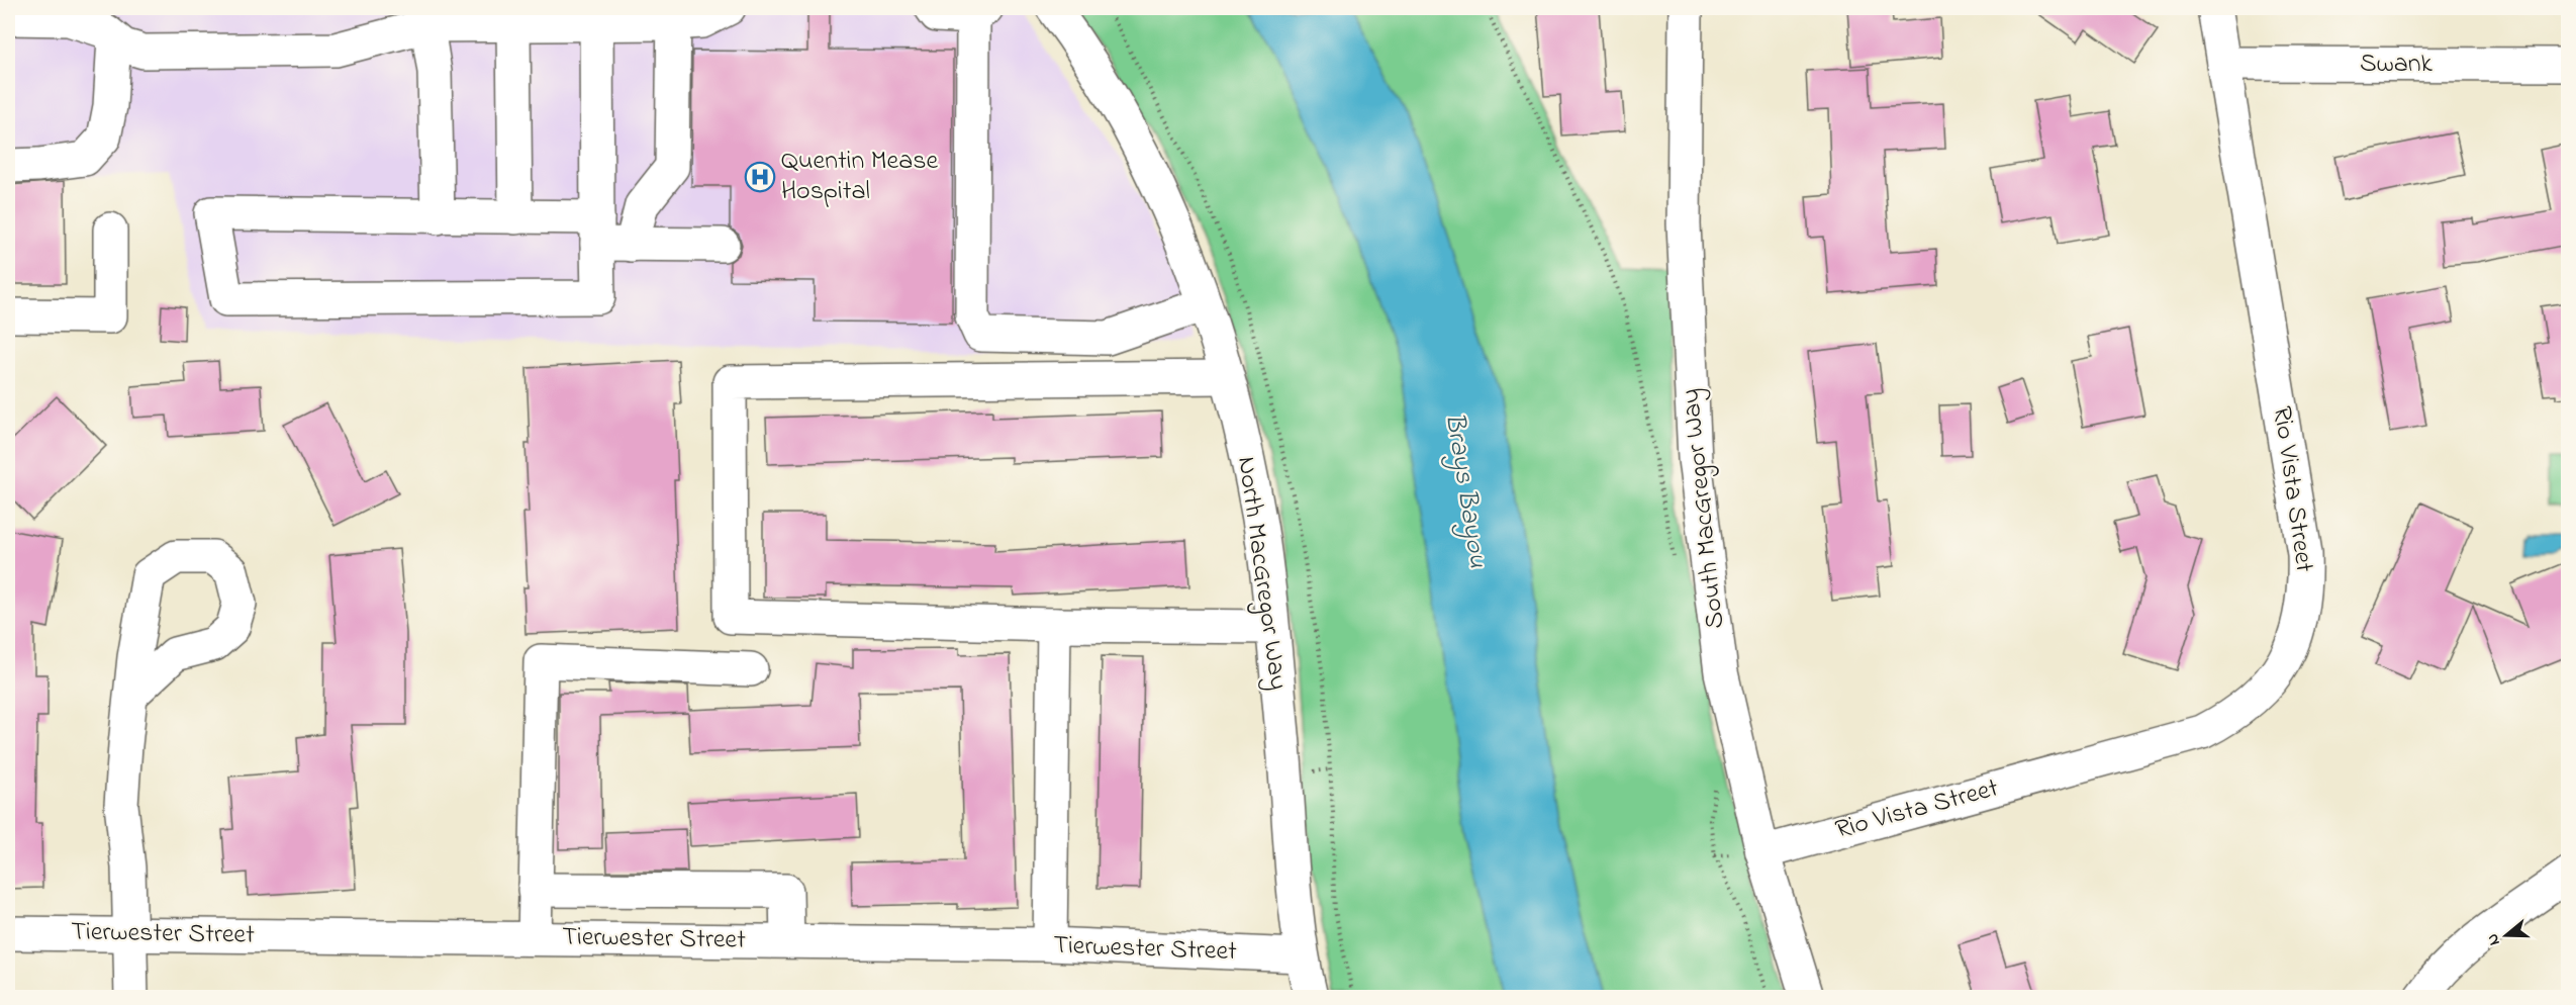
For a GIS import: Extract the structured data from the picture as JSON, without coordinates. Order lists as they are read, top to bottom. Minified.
{"streets":{"street":["Swank","Rio Vista Street","South MacGregor Way","North MacGregor Way","Tierwester Street"]},"crossings":[["Swank","Rio Vista Street"],["Rio Vista Street","South MacGregor Way"],["North MacGregor Way","Tierwester Street"]],"water":["Brays Bayou"],"places":{"hospital":["Quentin Mease Hospital"]},"north":"left"}
